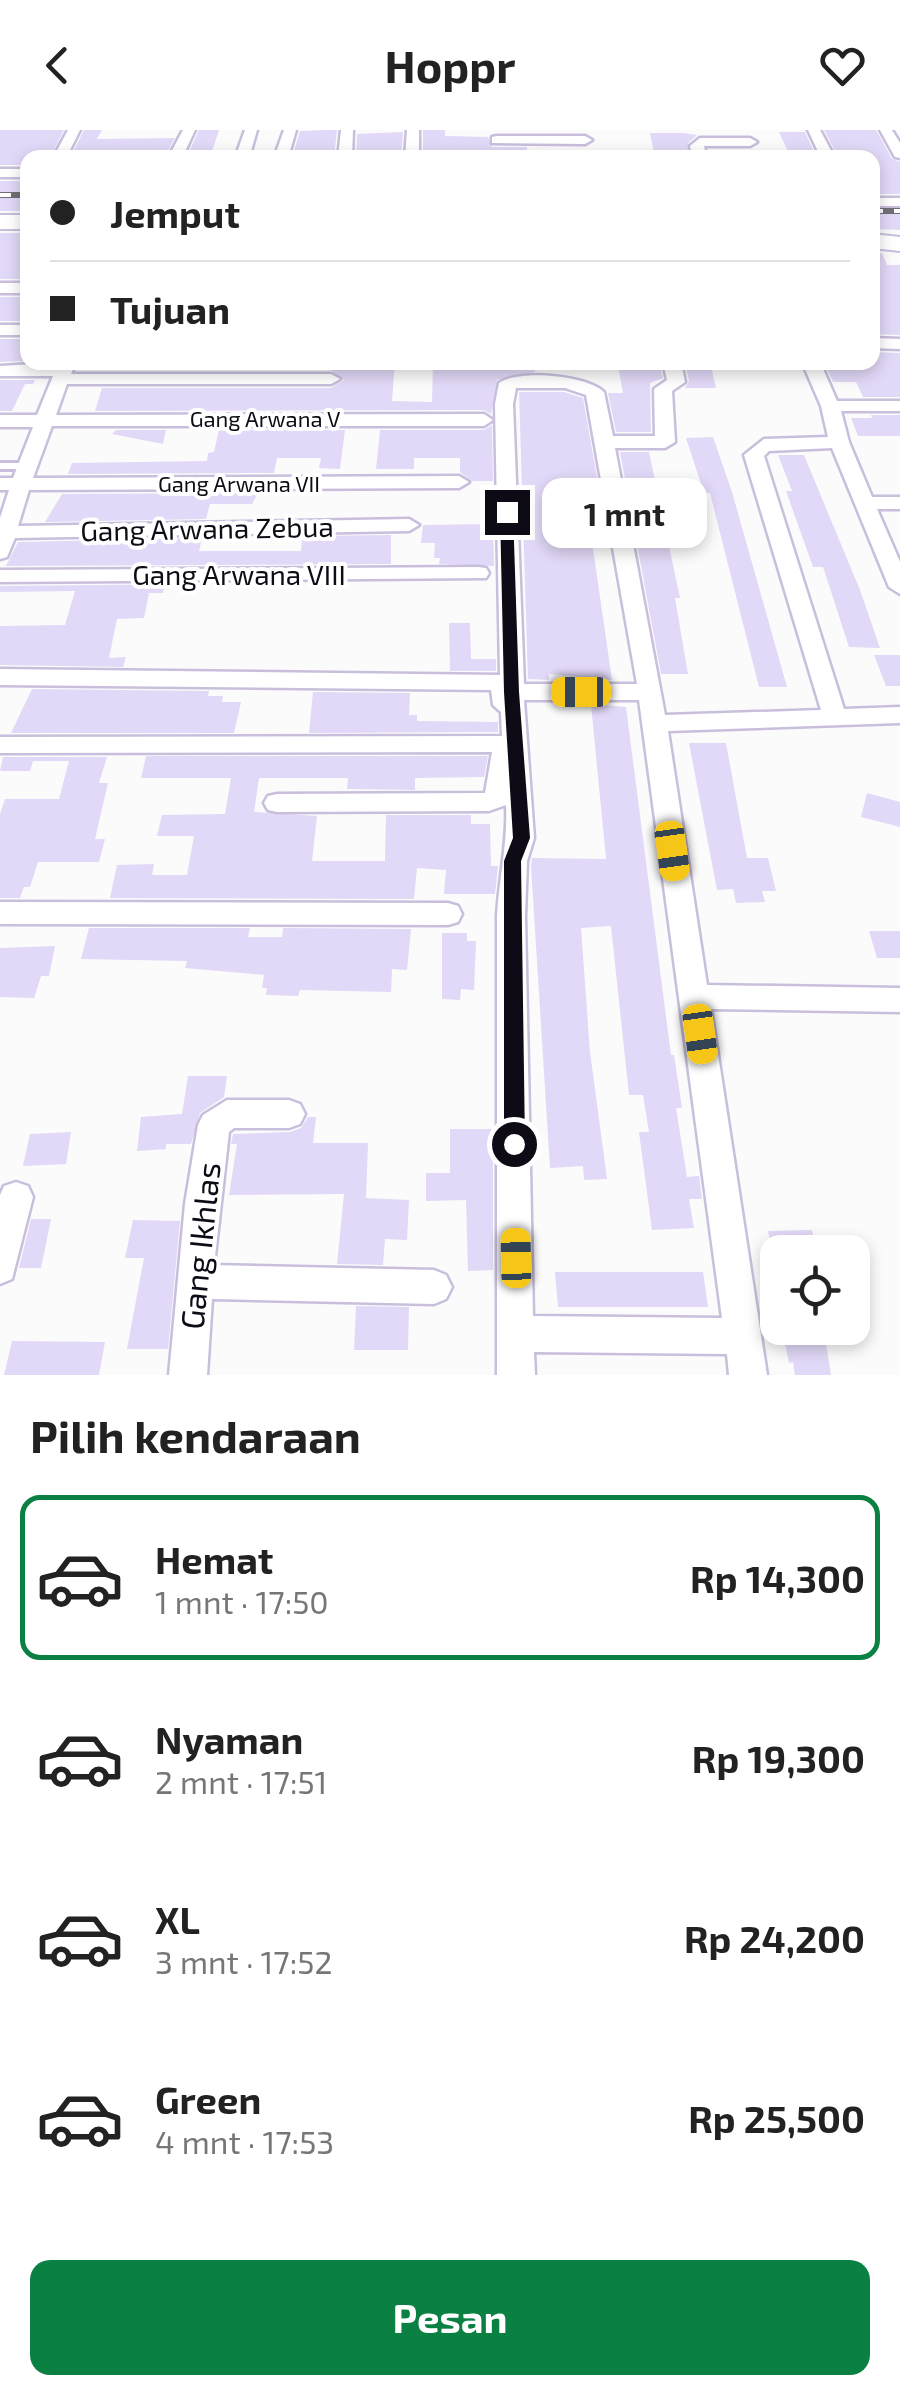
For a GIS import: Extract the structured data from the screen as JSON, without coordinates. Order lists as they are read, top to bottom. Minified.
{"streets":{"street":["Gang Arwana V","Gang Arwana VII","Gang Arwana Zebua","Gang Arwana VIII","Gang Ikhlas"]},"page":{"header":"Hoppr","banner":["Jemput","Tujuan"],"bubble":"1 mnt","heading":"Pilih kendaraan","list":[{"name":"Hemat","note":"1 mnt · 17:50","value":"Rp 14,300"},{"name":"Nyaman","note":"2 mnt · 17:51","value":"Rp 19,300"},{"name":"XL","note":"3 mnt · 17:52","value":"Rp 24,200"},{"name":"Green","note":"4 mnt · 17:53","value":"Rp 25,500"}],"buttons":"Pesan"}}
